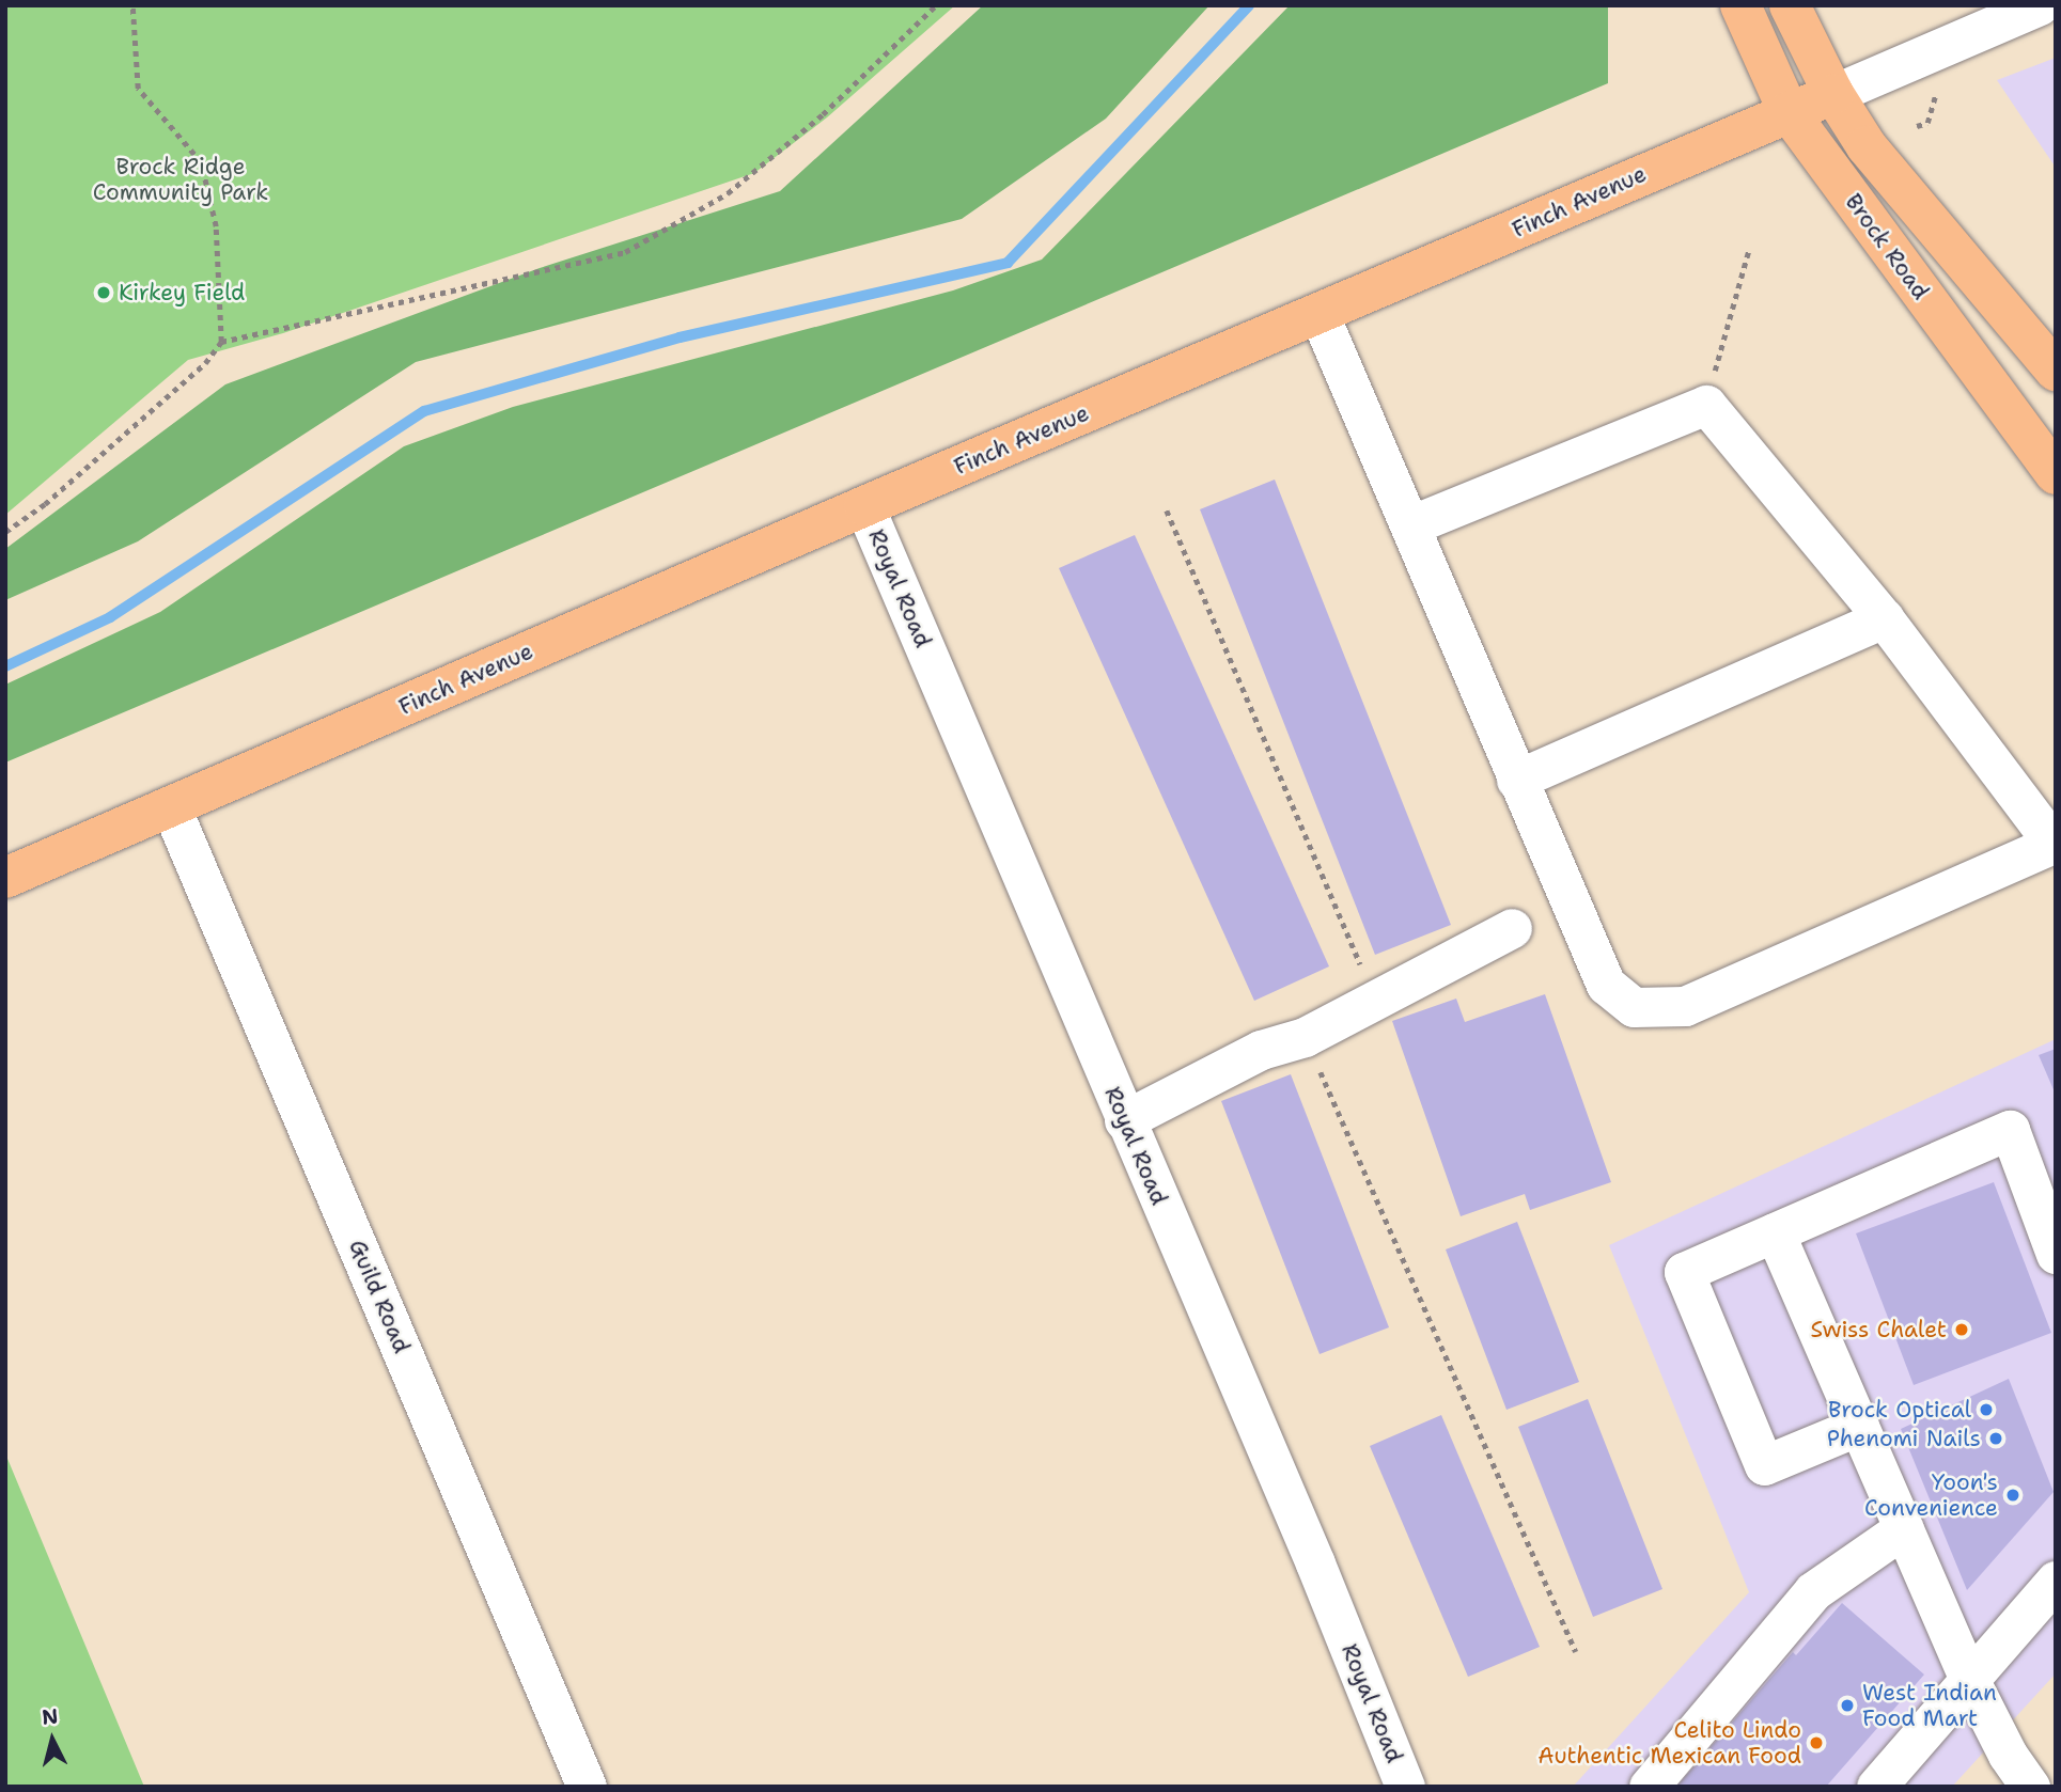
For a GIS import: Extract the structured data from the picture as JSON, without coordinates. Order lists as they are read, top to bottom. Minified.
{"streets":{"main road":["Finch Avenue","Brock Road"],"street":["Royal Road","Guild Road"]},"crossings":[["Finch Avenue","Brock Road"],["Finch Avenue","Royal Road"],["Finch Avenue","Guild Road"]],"parks":["Brock Ridge Community Park"],"places":["Kirkey Field","Swiss Chalet","Brock Optical","Phenomi Nails","Yoon's Convenience","West Indian Food Mart","Celito Lindo Authentic Mexican Food"],"north":"top"}
